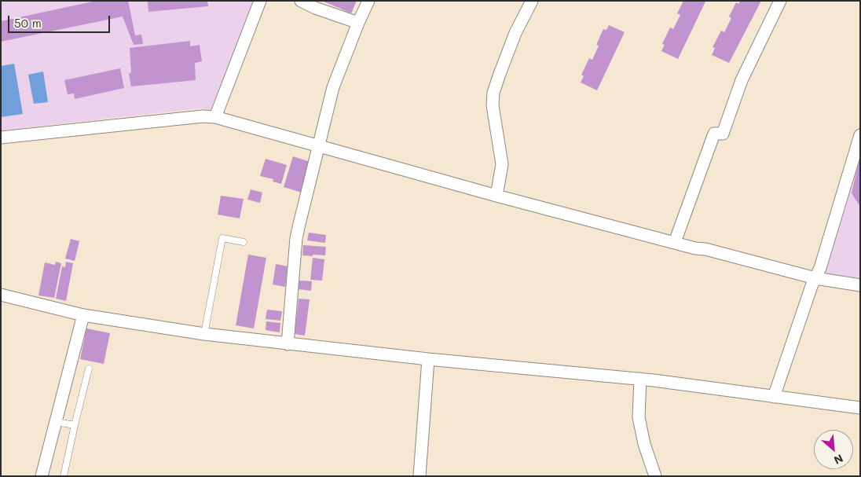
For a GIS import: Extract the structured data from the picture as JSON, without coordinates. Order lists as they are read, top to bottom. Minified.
{"scale_bar":"50 m","north":"bottom right"}
